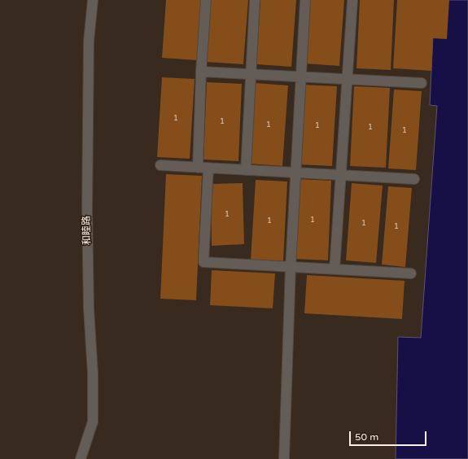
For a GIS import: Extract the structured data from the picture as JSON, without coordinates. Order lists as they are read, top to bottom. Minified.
{"streets":{"street":["和睦路"]},"house_numbers":["1","1","1","1","1","1","1","1","1","1","1"],"scale_bar":"50 m"}
